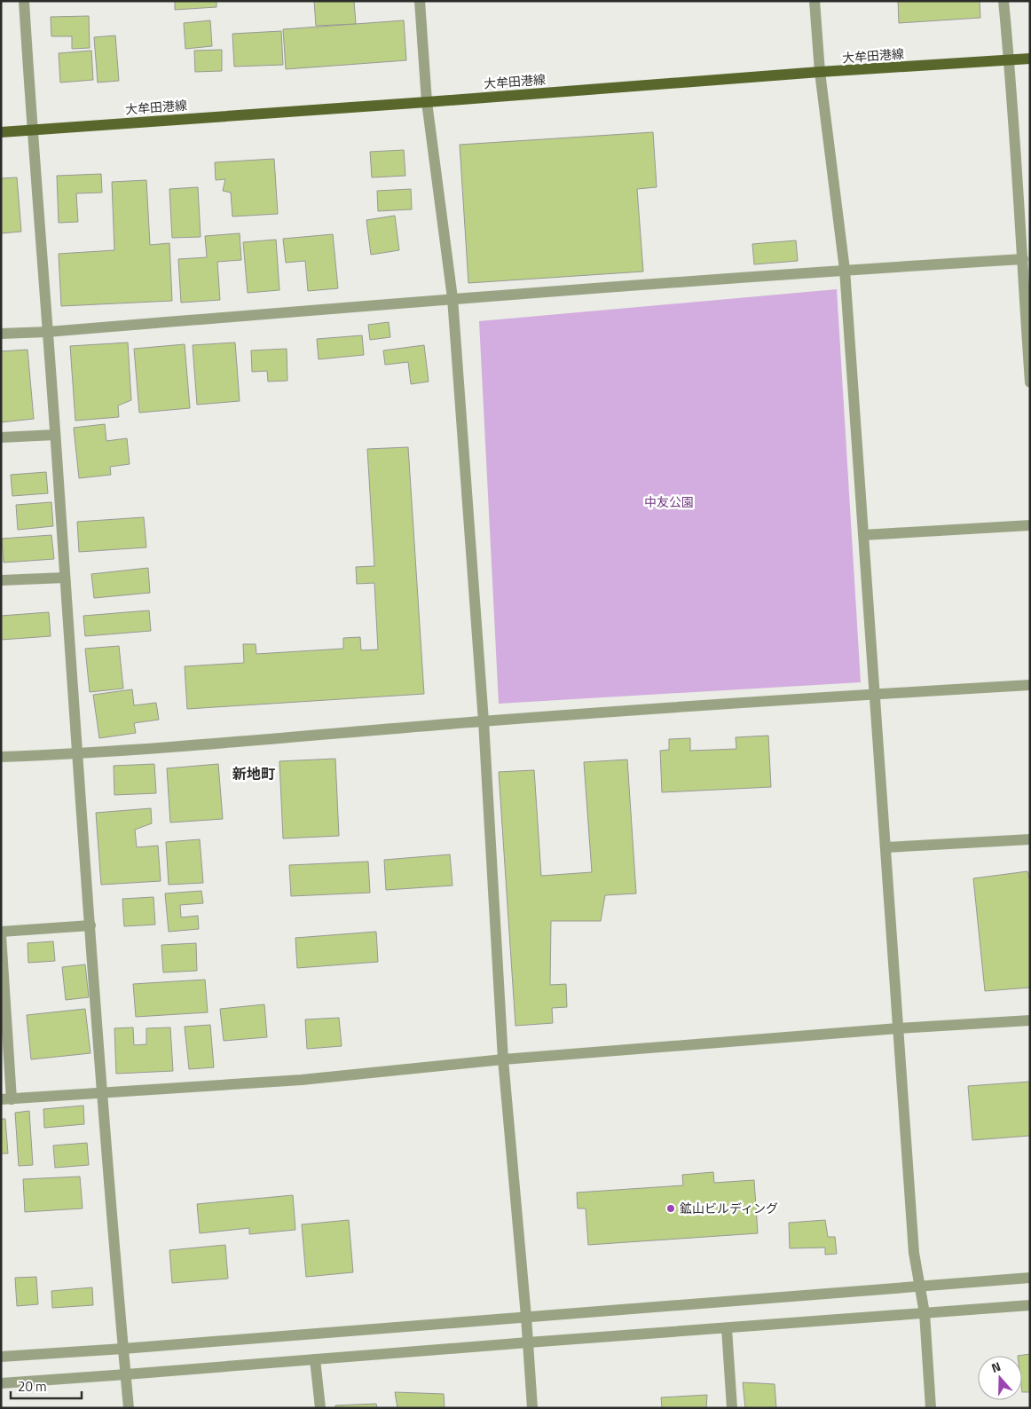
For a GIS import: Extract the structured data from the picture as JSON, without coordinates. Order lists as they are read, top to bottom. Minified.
{"streets":{"main road":["大牟田港線"]},"districts":["新地町"],"parks":["中友公園"],"places":["鉱山ビルディング"],"scale_bar":"20 m","north":"top"}
